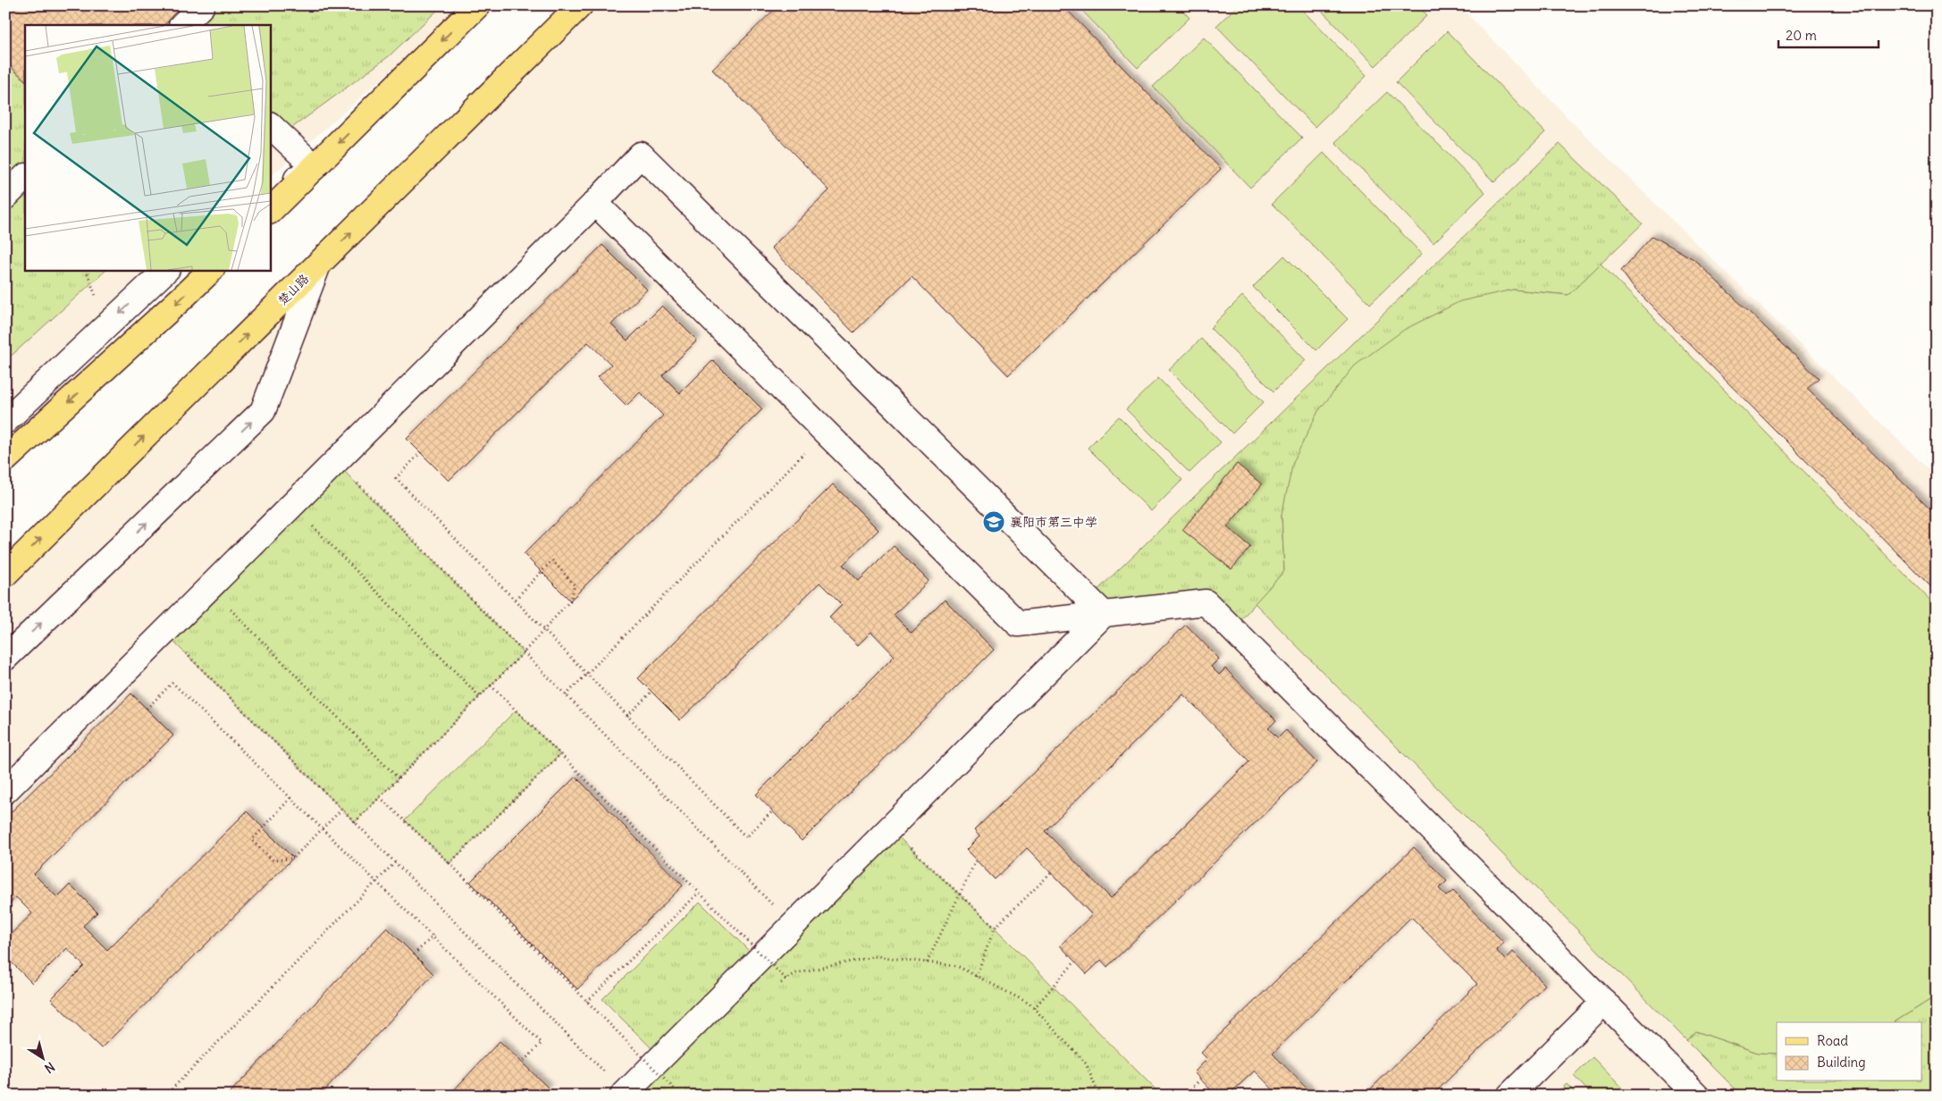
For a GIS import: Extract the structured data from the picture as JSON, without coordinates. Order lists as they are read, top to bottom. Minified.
{"streets":{"main road":["楚山路"]},"places":{"school or university":["襄阳市第三中学"]},"legend":["Road","Building"],"scale_bar":"20 m","north":"bottom right"}
